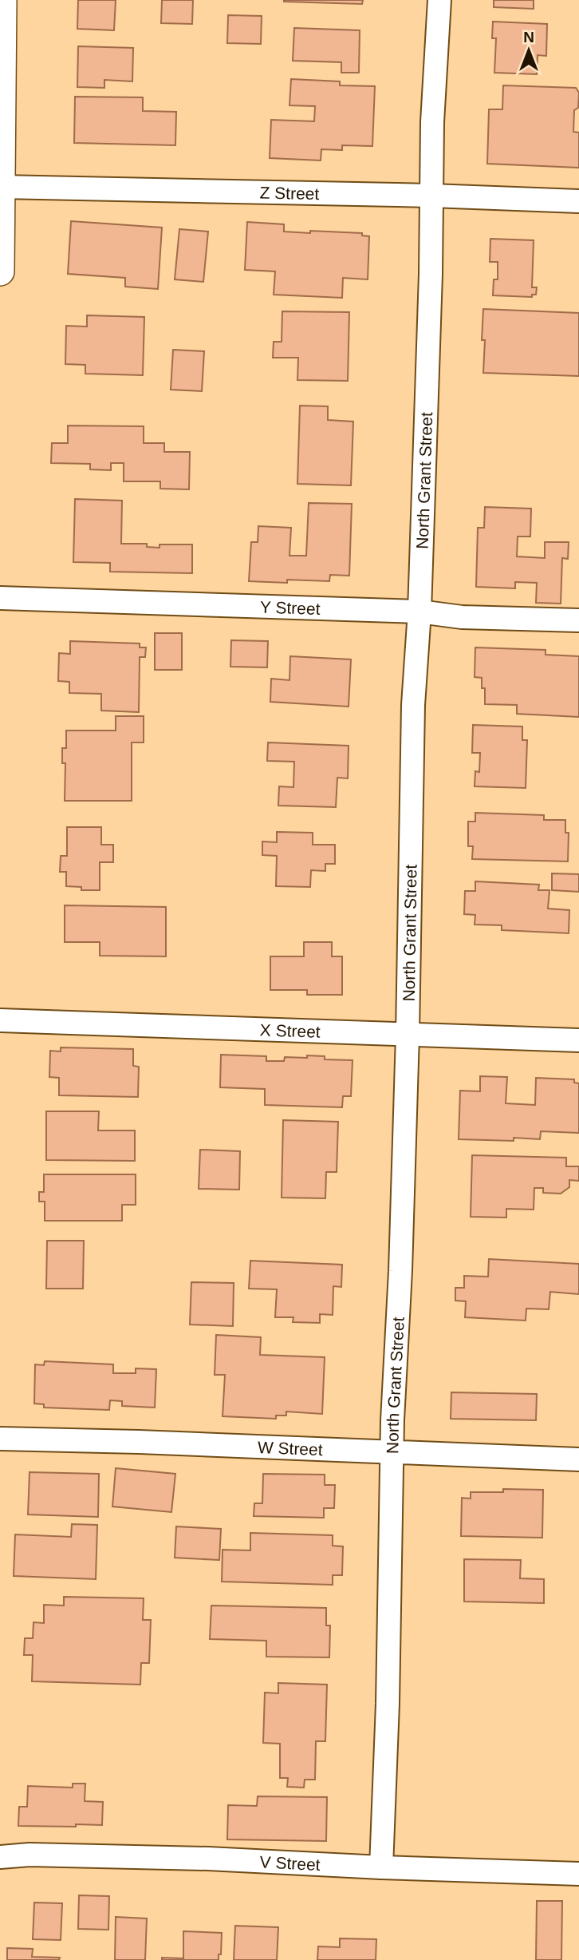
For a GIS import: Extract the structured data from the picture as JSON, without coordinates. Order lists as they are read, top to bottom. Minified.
{"streets":{"street":["Z Street","North Grant Street","Y Street","X Street","W Street","V Street"]},"crossings":[["Z Street","North Grant Street"],["North Grant Street","Y Street"],["North Grant Street","X Street"],["North Grant Street","W Street"],["North Grant Street","V Street"]],"north":"top"}
